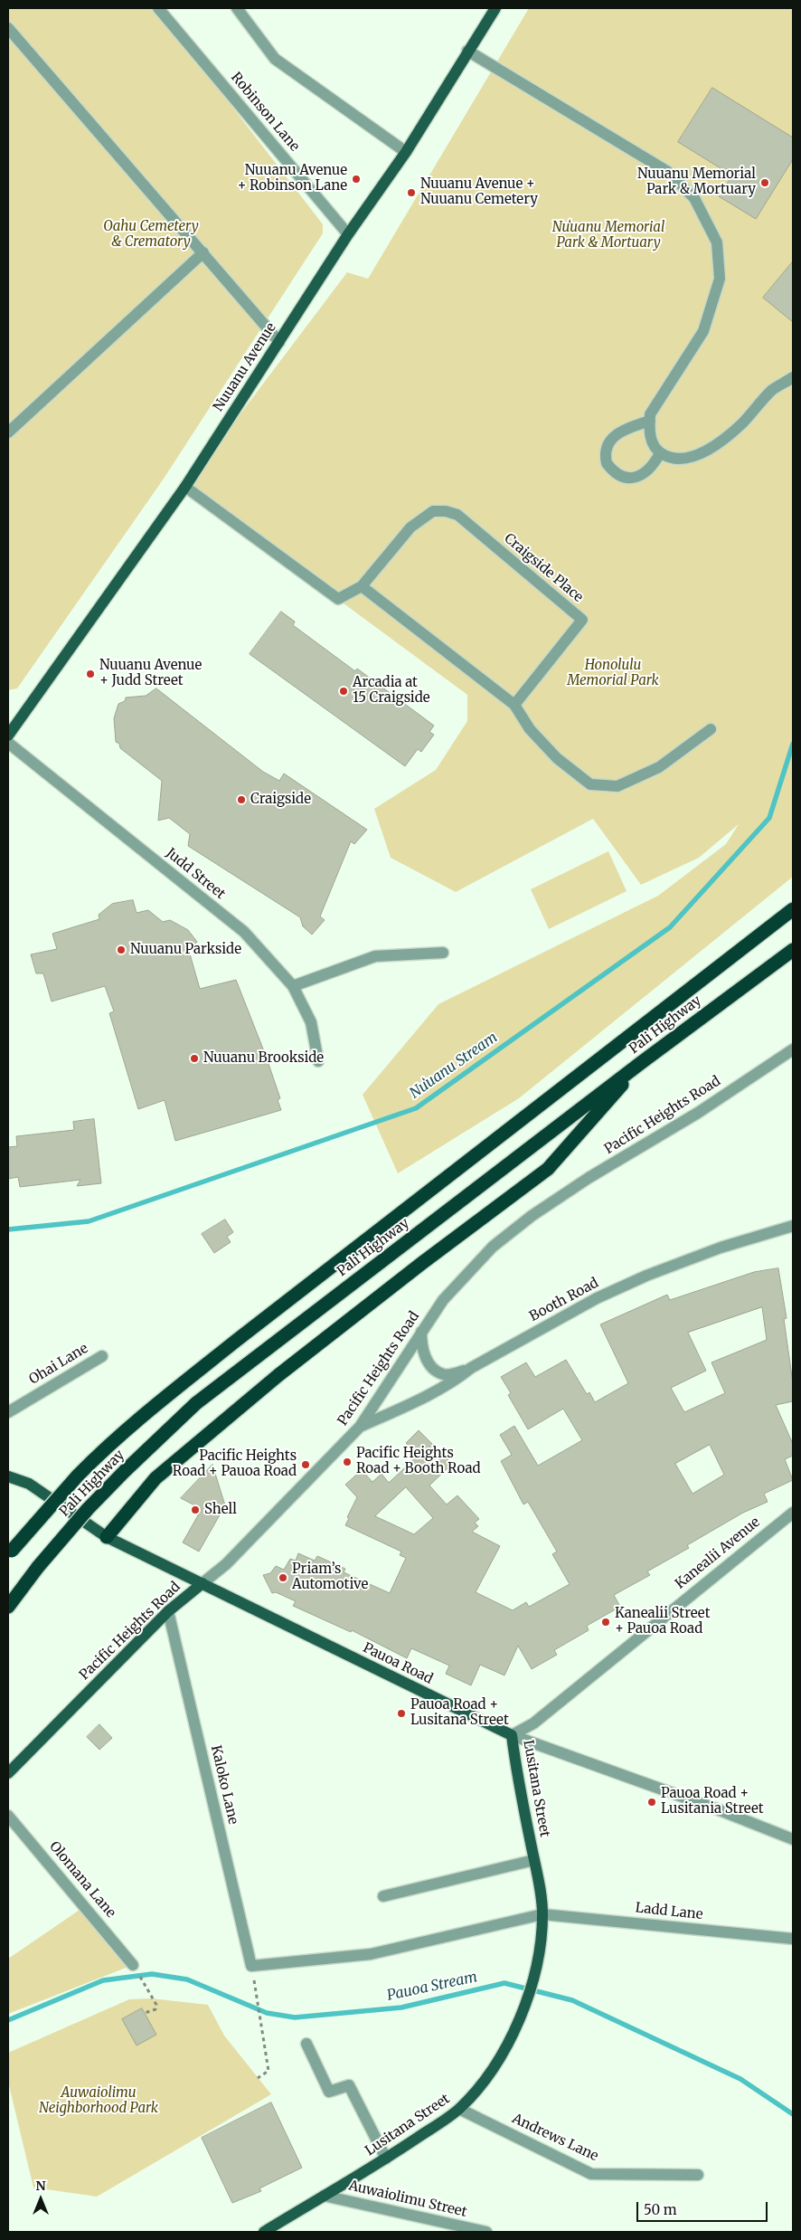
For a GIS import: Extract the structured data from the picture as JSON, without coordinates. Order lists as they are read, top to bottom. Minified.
{"streets":{"highway":["Pali Highway"],"main road":["Nuuanu Avenue","Pacific Heights Road","Pauoa Road","Lusitana Street"],"street":["Robinson Lane","Craigside Place","Judd Street","Booth Road","Ohai Lane","Kanealii Avenue","Kaloko Lane","Olomana Lane","Ladd Lane","Andrews Lane","Auwaiolimu Street"]},"crossings":[["Robinson Lane","Nuuanu Avenue"],["Nuuanu Avenue","Craigside Place"],["Pacific Heights Road","Booth Road"],["Pacific Heights Road","Pauoa Road"],["Pacific Heights Road","Kaloko Lane"],["Kanealii Avenue","Pauoa Road"],["Kanealii Avenue","Lusitana Street"],["Pauoa Road","Lusitana Street"],["Kaloko Lane","Ladd Lane"],["Lusitana Street","Ladd Lane"],["Lusitana Street","Andrews Lane"],["Lusitana Street","Auwaiolimu Street"]],"water":["Nuʻuanu Stream","Pauoa Stream"],"parks":["Oahu Cemetery & Crematory","Nuʻuanu Memorial Park & Mortuary","Honolulu Memorial Park","Auwaiolimu Neighborhood Park"],"places":["Nuuanu Avenue + Robinson Lane","Nuuanu Memorial Park & Mortuary","Nuuanu Avenue + Nuuanu Cemetery","Nuuanu Avenue + Judd Street","Arcadia at 15 Craigside","Craigside","Nuuanu Parkside","Nuuanu Brookside","Pacific Heights Road + Booth Road","Pacific Heights Road + Pauoa Road","Shell","Priam’s Automotive","Kanealii Street + Pauoa Road","Pauoa Road + Lusitana Street","Pauoa Road + Lusitania Street"],"scale_bar":"50 m","north":"top"}
